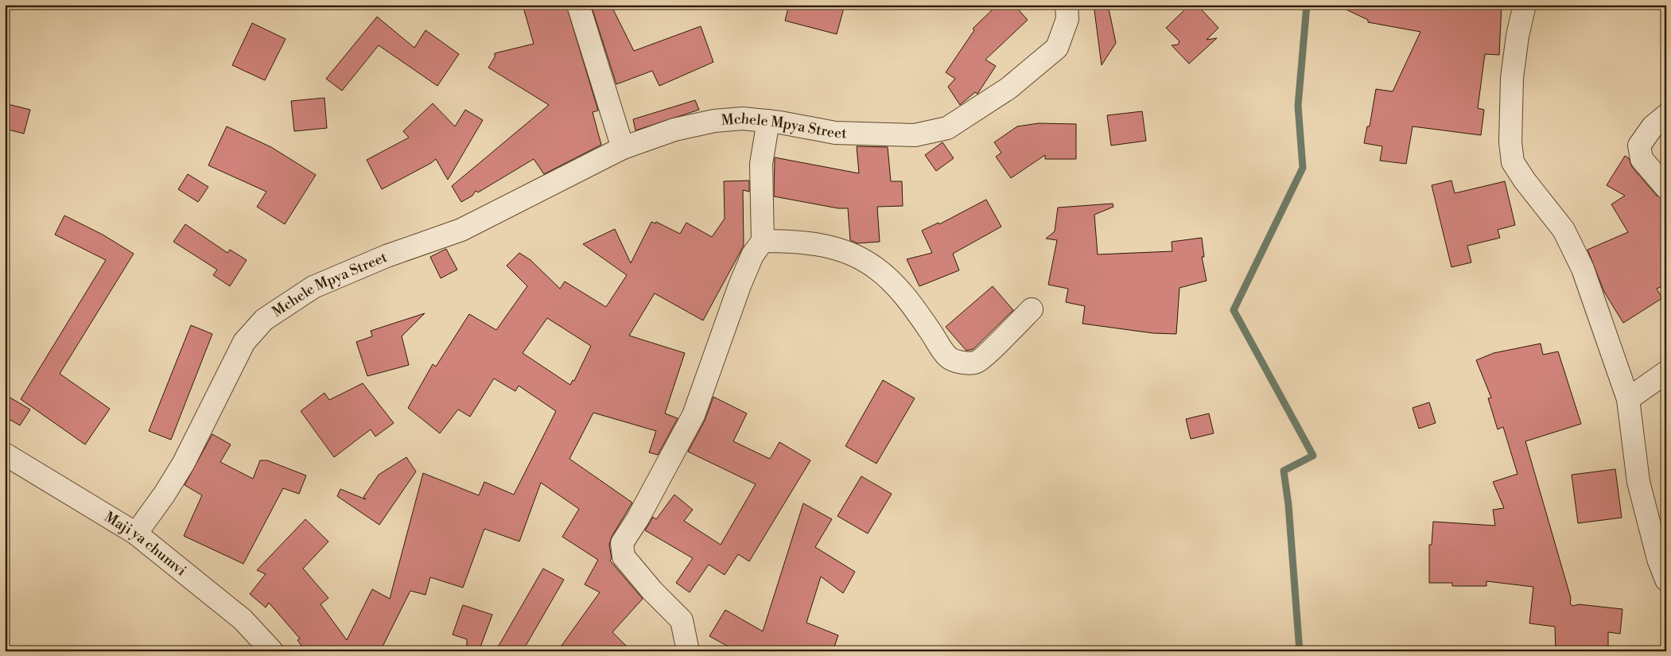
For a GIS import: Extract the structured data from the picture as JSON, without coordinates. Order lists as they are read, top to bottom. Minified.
{"streets":{"street":["Mchele Mpya Street","Maji ya chumvi"]},"crossings":[["Mchele Mpya Street","Maji ya chumvi"]]}
